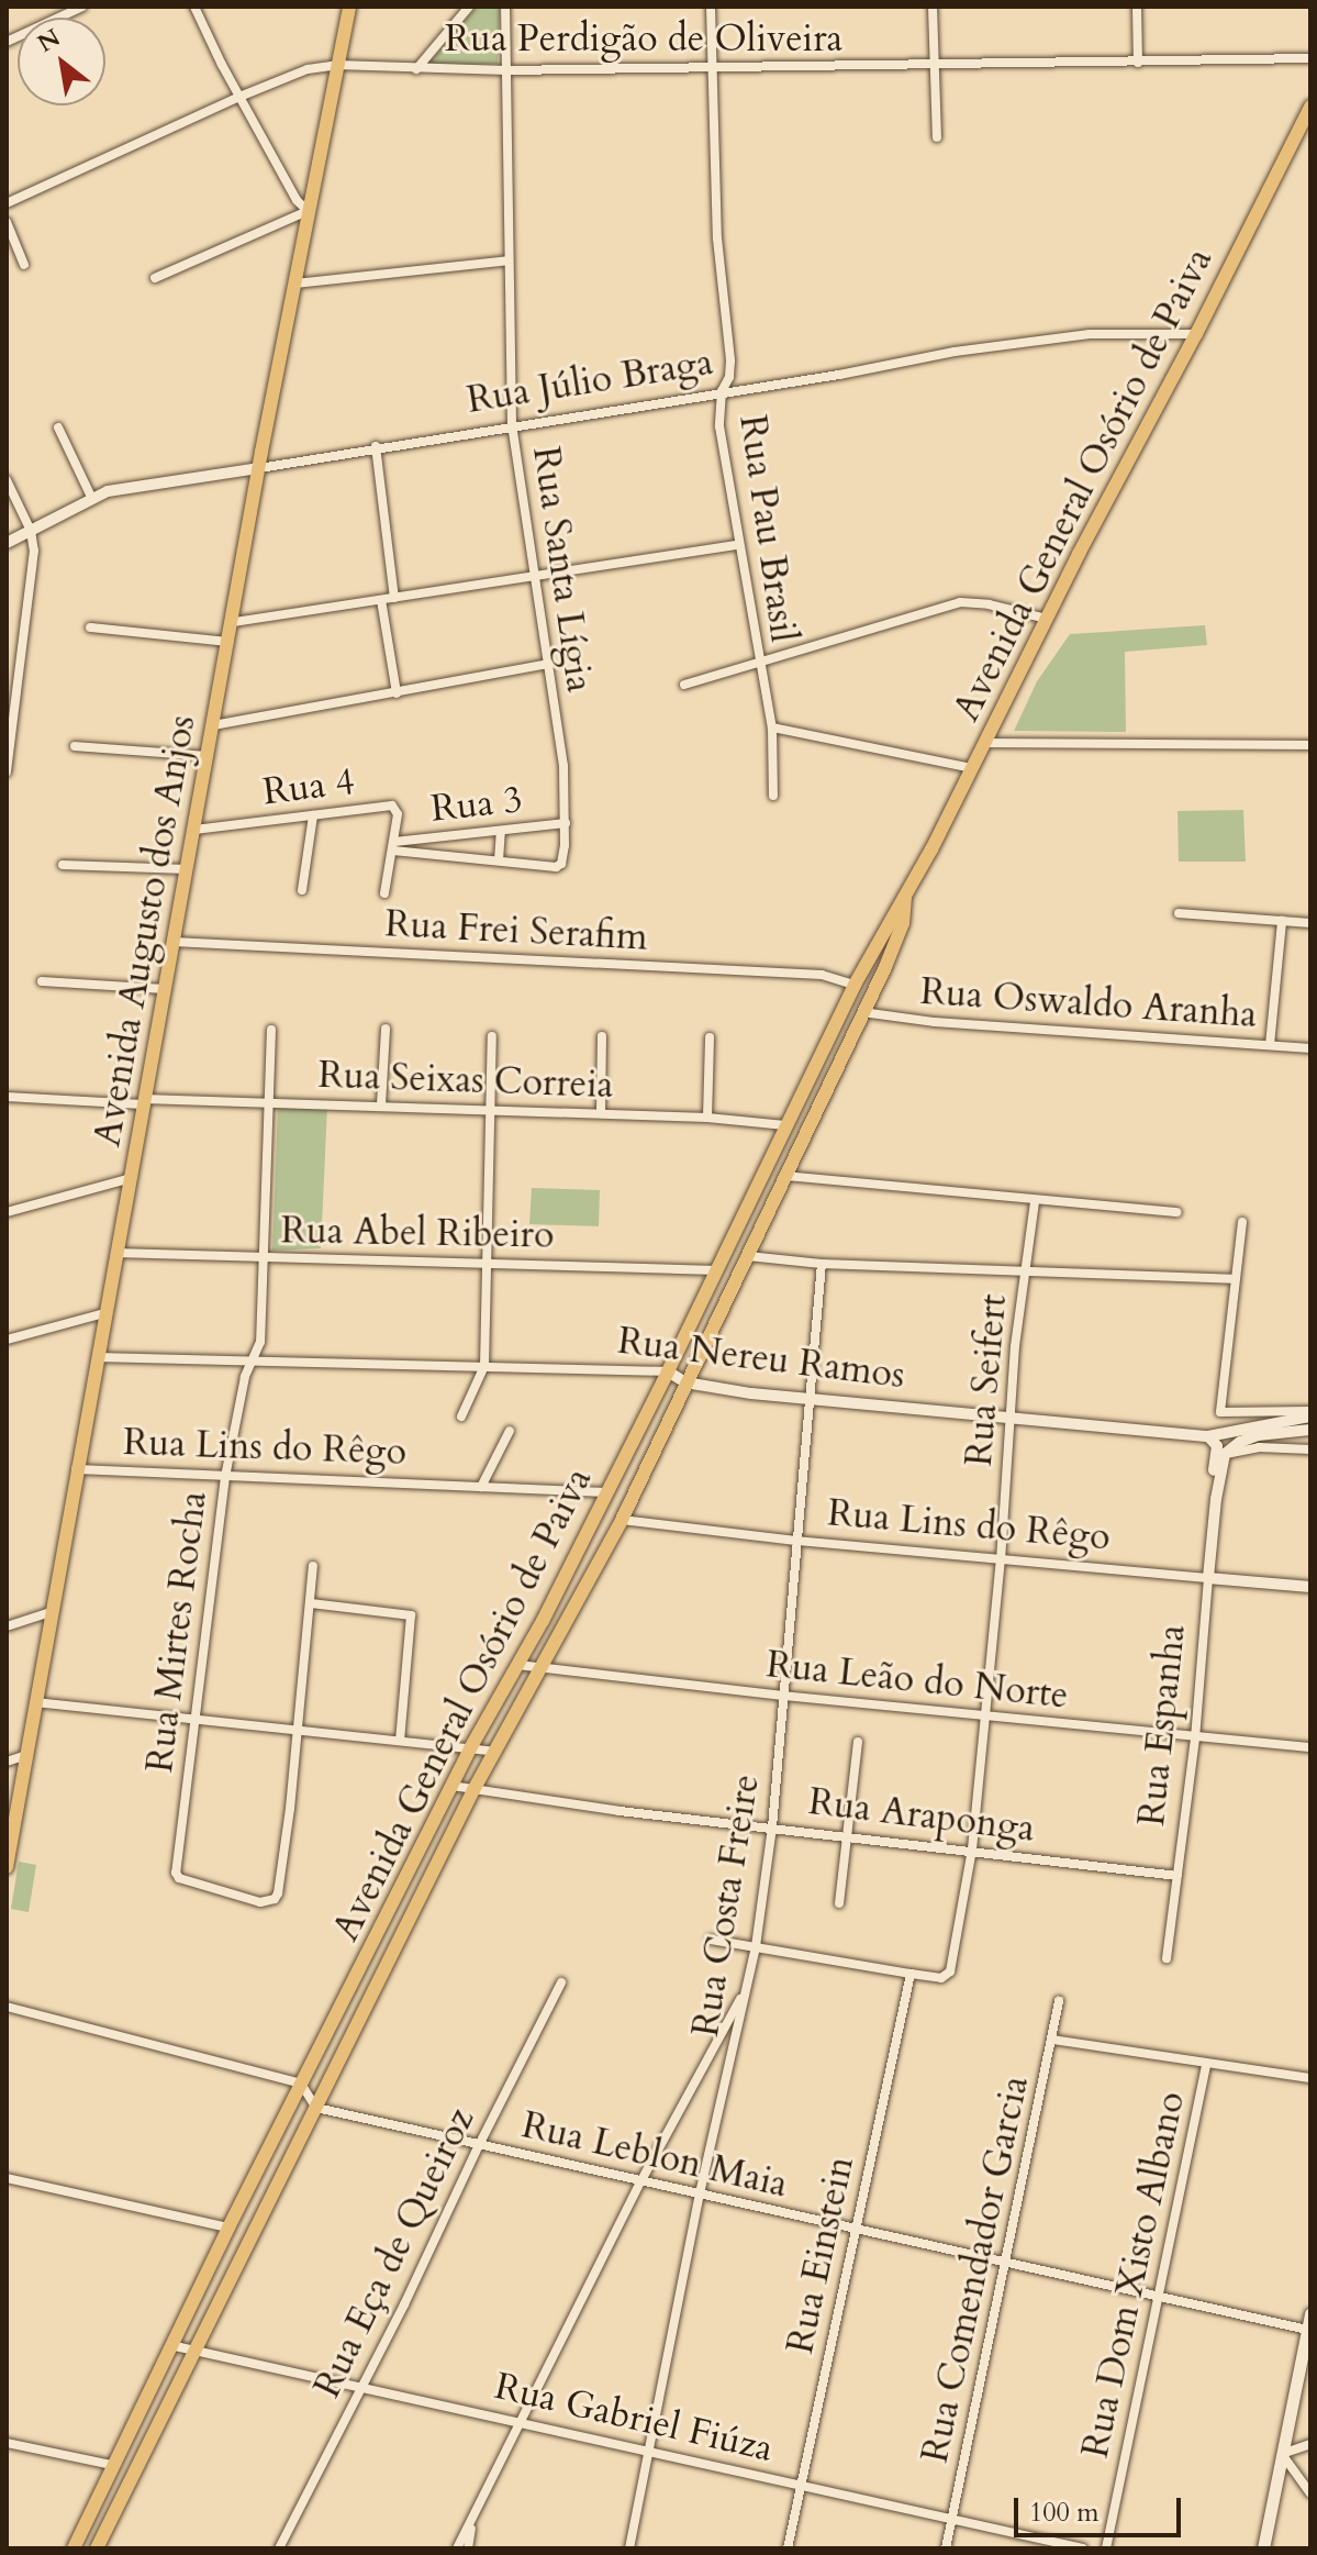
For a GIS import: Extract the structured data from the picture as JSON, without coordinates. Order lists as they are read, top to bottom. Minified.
{"streets":{"main road":["Avenida General Osório de Paiva","Avenida Augusto dos Anjos"],"street":["Rua Perdigão de Oliveira","Rua Júlio Braga","Rua Pau Brasil","Rua Santa Lígia","Rua 4","Rua 3","Rua Frei Serafim","Rua Oswaldo Aranha","Rua Seixas Correia","Rua Abel Ribeiro","Rua Nereu Ramos","Rua Seifert","Rua Lins do Rêgo","Rua Mirtes Rocha","Rua Leão do Norte","Rua Espanha","Rua Araponga","Rua Costa Freire","Rua Leblon Maia","Rua Eça de Queiroz","Rua Einstein","Rua Comendador Garcia","Rua Dom Xisto Albano","Rua Gabriel Fiúza"]},"crossings":[["Rua Perdigão de Oliveira","Rua Pau Brasil"],["Rua Perdigão de Oliveira","Rua Santa Lígia"],["Rua Perdigão de Oliveira","Avenida Augusto dos Anjos"],["Rua Júlio Braga","Avenida General Osório de Paiva"],["Rua Júlio Braga","Rua Pau Brasil"],["Rua Júlio Braga","Rua Santa Lígia"],["Rua Júlio Braga","Avenida Augusto dos Anjos"],["Avenida General Osório de Paiva","Rua Frei Serafim"],["Avenida General Osório de Paiva","Rua Oswaldo Aranha"],["Avenida General Osório de Paiva","Rua Seixas Correia"],["Avenida General Osório de Paiva","Rua Abel Ribeiro"],["Avenida General Osório de Paiva","Rua Nereu Ramos"],["Avenida General Osório de Paiva","Rua Lins do Rêgo"],["Avenida General Osório de Paiva","Rua Leão do Norte"],["Avenida General Osório de Paiva","Rua Araponga"],["Avenida General Osório de Paiva","Rua Leblon Maia"],["Avenida General Osório de Paiva","Rua Gabriel Fiúza"],["Rua Santa Lígia","Rua 4"],["Rua Santa Lígia","Rua 3"],["Rua 4","Rua 3"],["Rua 4","Avenida Augusto dos Anjos"],["Avenida Augusto dos Anjos","Rua Frei Serafim"],["Avenida Augusto dos Anjos","Rua Seixas Correia"],["Avenida Augusto dos Anjos","Rua Abel Ribeiro"],["Avenida Augusto dos Anjos","Rua Nereu Ramos"],["Avenida Augusto dos Anjos","Rua Lins do Rêgo"],["Rua Seixas Correia","Rua Mirtes Rocha"],["Rua Abel Ribeiro","Rua Mirtes Rocha"],["Rua Nereu Ramos","Rua Seifert"],["Rua Nereu Ramos","Rua Mirtes Rocha"],["Rua Nereu Ramos","Rua Espanha"],["Rua Nereu Ramos","Rua Costa Freire"],["Rua Seifert","Rua Lins do Rêgo"],["Rua Seifert","Rua Leão do Norte"],["Rua Seifert","Rua Araponga"],["Rua Seifert","Rua Einstein"],["Rua Lins do Rêgo","Rua Mirtes Rocha"],["Rua Lins do Rêgo","Rua Espanha"],["Rua Lins do Rêgo","Rua Costa Freire"],["Rua Leão do Norte","Rua Espanha"],["Rua Leão do Norte","Rua Costa Freire"],["Rua Espanha","Rua Araponga"],["Rua Araponga","Rua Costa Freire"],["Rua Costa Freire","Rua Leblon Maia"],["Rua Costa Freire","Rua Gabriel Fiúza"],["Rua Leblon Maia","Rua Eça de Queiroz"],["Rua Leblon Maia","Rua Einstein"],["Rua Leblon Maia","Rua Comendador Garcia"],["Rua Leblon Maia","Rua Dom Xisto Albano"],["Rua Eça de Queiroz","Rua Gabriel Fiúza"],["Rua Einstein","Rua Gabriel Fiúza"],["Rua Comendador Garcia","Rua Gabriel Fiúza"]],"scale_bar":"100 m","north":"top left"}
